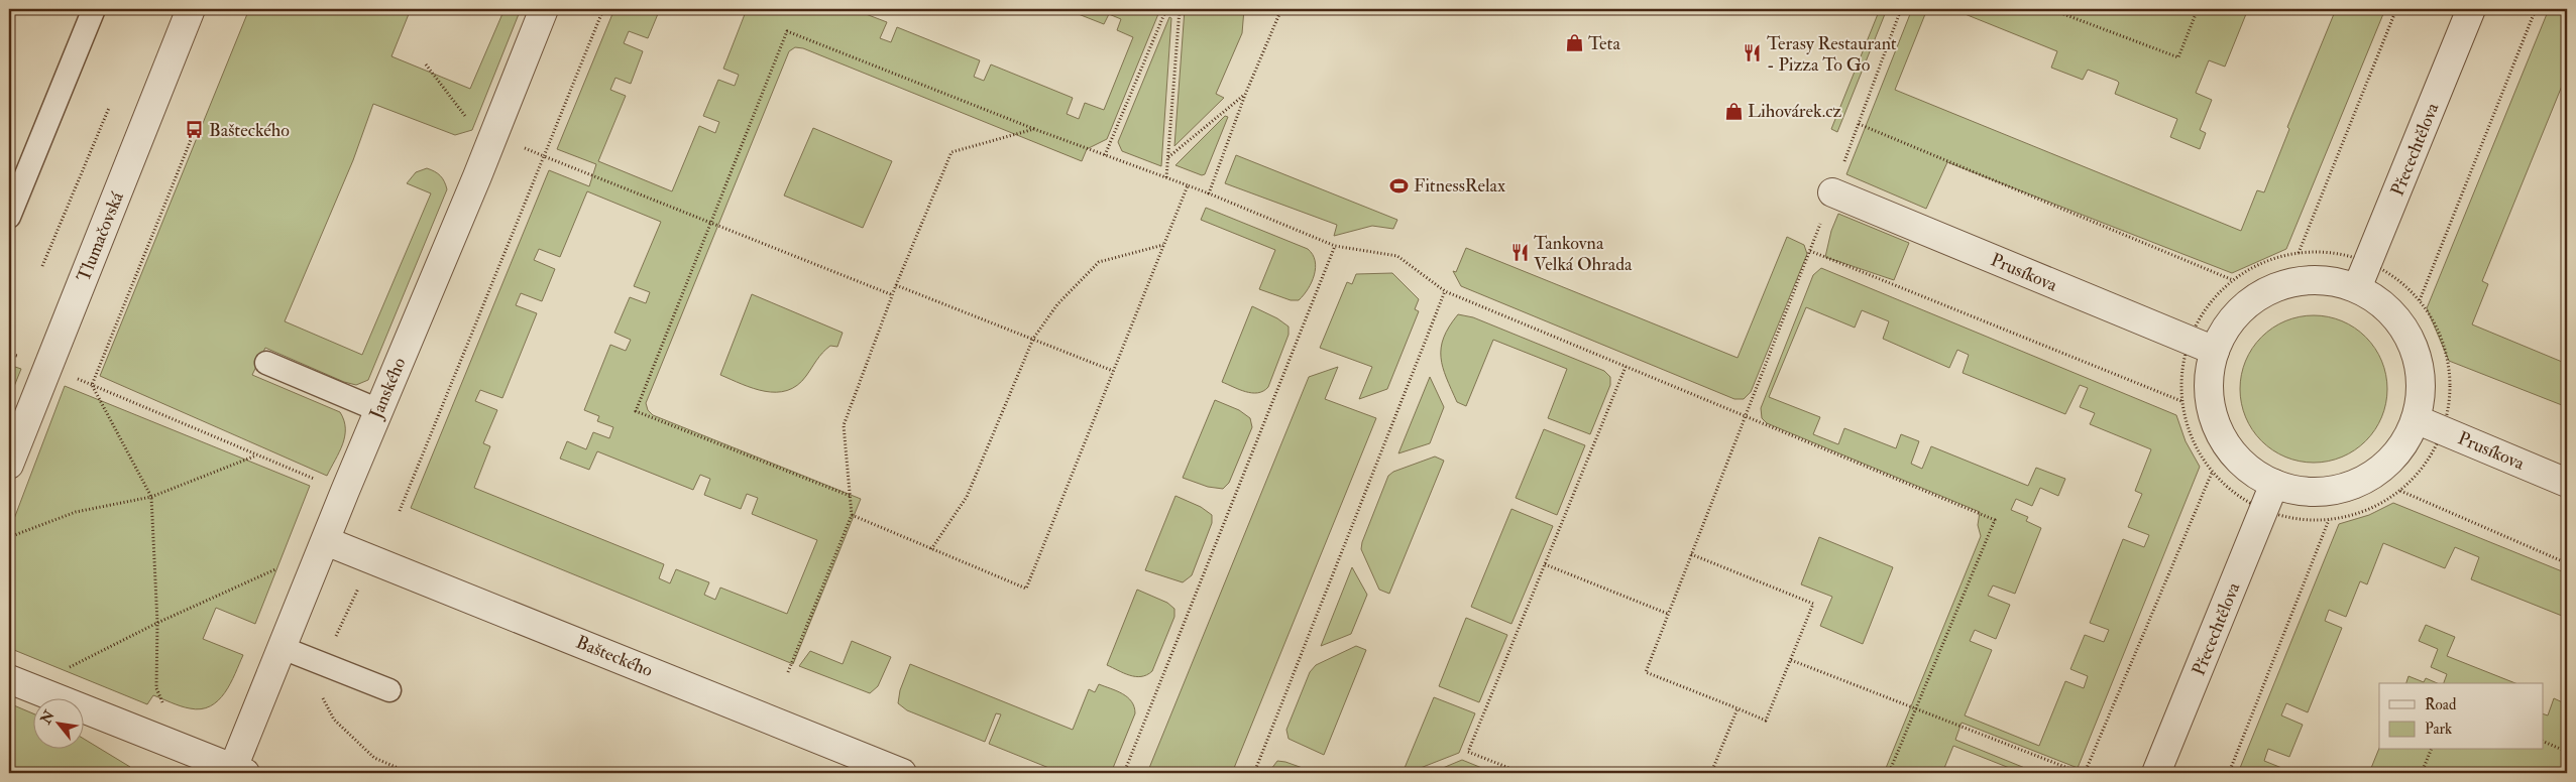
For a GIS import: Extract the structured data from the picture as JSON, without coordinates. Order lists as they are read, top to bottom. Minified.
{"streets":{"street":["Přecechtělova","Tlumačovská","Prusíkova","Janského","Bašteckého"]},"crossings":[["Janského","Bašteckého"]],"places":{"shop":["Teta","Lihovárek.cz"],"restaurant":["Terasy Restaurant - Pizza To Go","Tankovna Velká Ohrada"],"bus stop":["Bašteckého"],"sports":["FitnessRelax"]},"legend":["Road","Park"],"north":"top left"}
